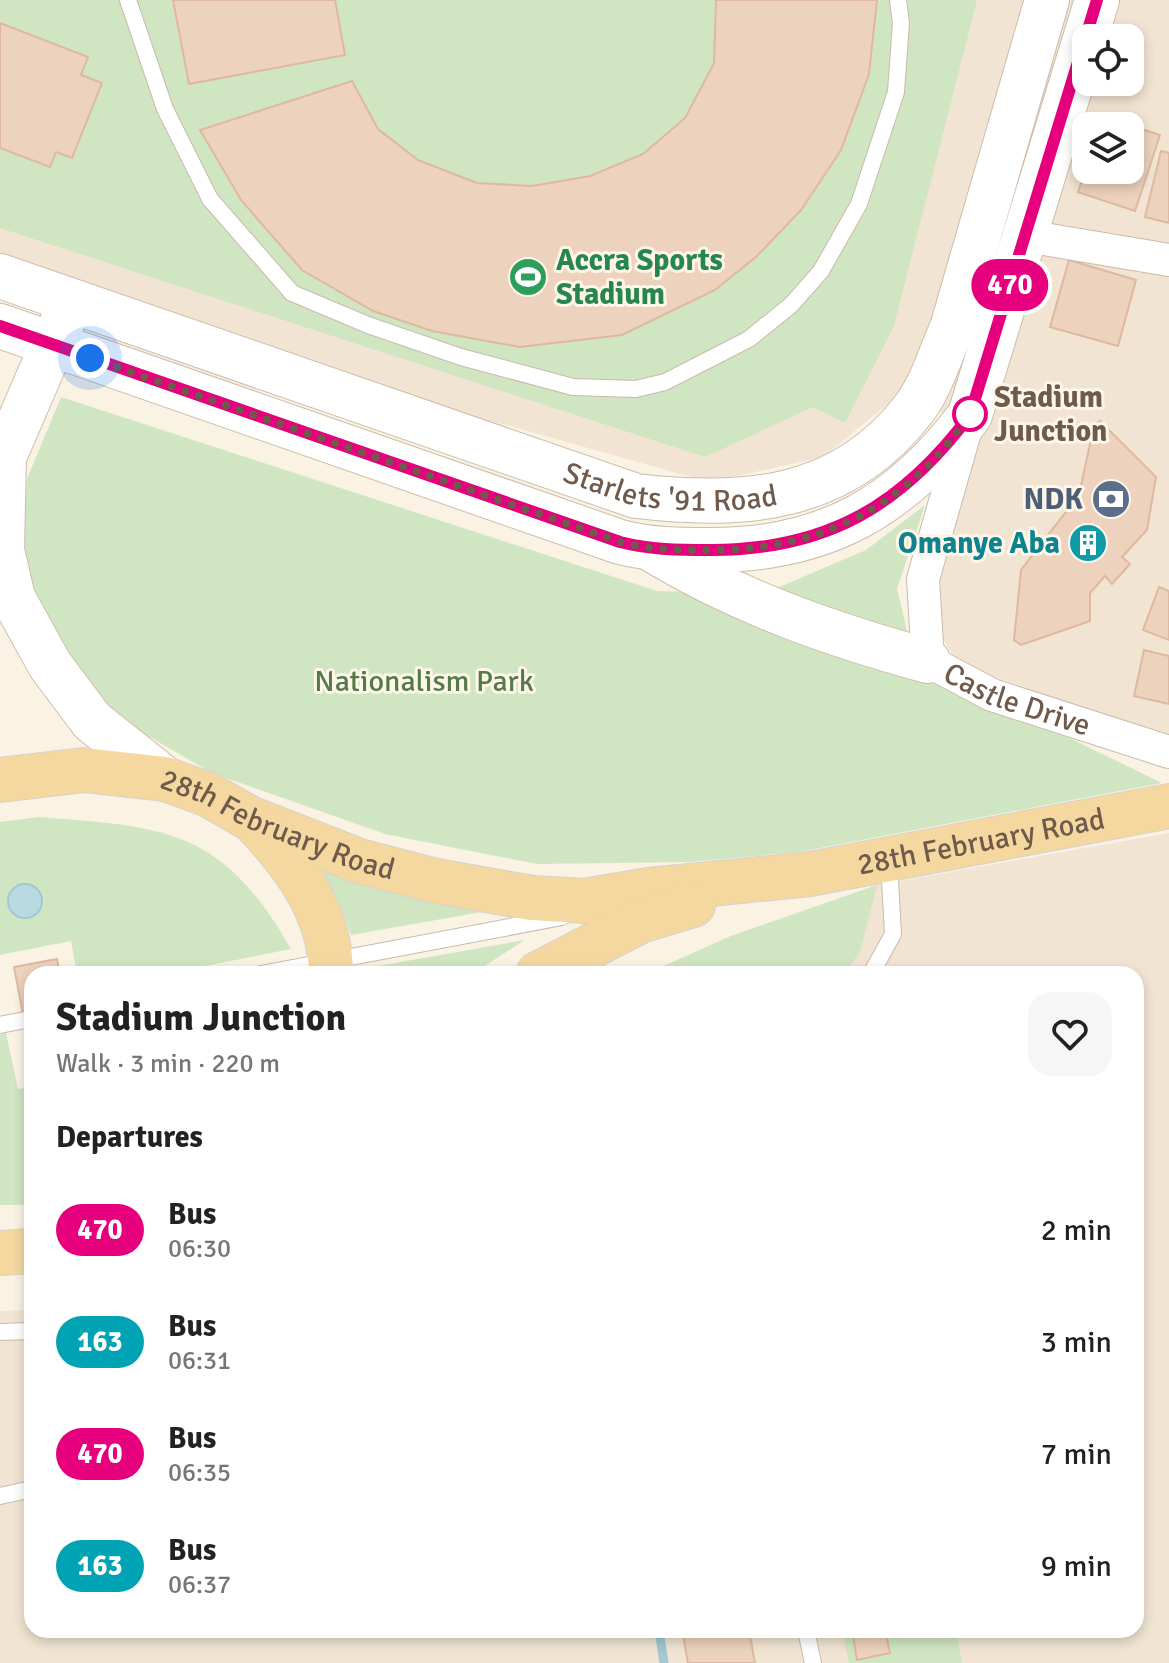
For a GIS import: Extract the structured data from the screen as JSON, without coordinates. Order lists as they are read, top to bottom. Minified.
{"streets":{"main road":["Starlets '91 Road","28th February Road"],"street":["Castle Drive"]},"crossings":[["Starlets '91 Road","Castle Drive"],["Starlets '91 Road","28th February Road"]],"parks":["Nationalism Park"],"places":{"sports":["Accra Sports Stadium"],"other":["Stadium Junction"],"bank":["NDK"],"building":["Omanye Aba"]},"lines":["bus line 470"],"page":{"on_map":"470","heading":[["Stadium Junction","Walk · 3 min · 220 m"],"Departures"],"list":[{"mark":"470","name":"Bus","note":"06:30","value":"2 min"},{"mark":"163","name":"Bus","note":"06:31","value":"3 min"},{"mark":"470","name":"Bus","note":"06:35","value":"7 min"},{"mark":"163","name":"Bus","note":"06:37","value":"9 min"}]}}
